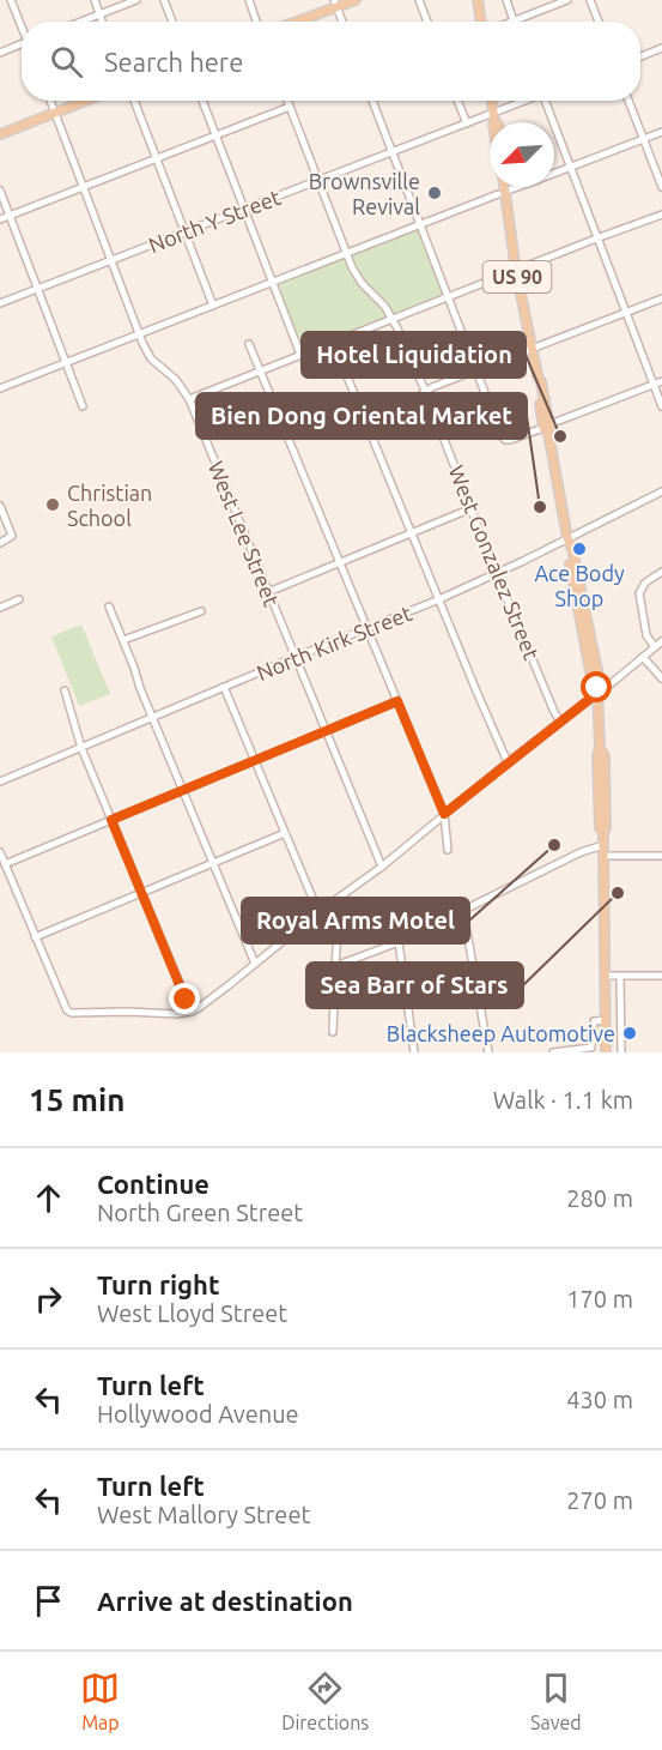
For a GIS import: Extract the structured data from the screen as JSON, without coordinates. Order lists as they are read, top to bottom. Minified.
{"streets":{"main road":["US 90"],"street":["North Y Street","West Lee Street","West Gonzalez Street","North Kirk Street"]},"crossings":[["North Y Street","West Lee Street"],["North Y Street","West Gonzalez Street"],["US 90","North Kirk Street"],["West Lee Street","North Kirk Street"],["West Gonzalez Street","North Kirk Street"]],"places":["Brownsville Revival","Hotel Liquidation","Christian School","Bien Dong Oriental Market","Ace Body Shop","Royal Arms Motel","Sea Barr of Stars","Blacksheep Automotive"],"north":"bottom left","page":{"search":"Search here","heading":["15 min","Walk · 1.1 km"],"list":[["Continue","North Green Street","280 m"],["Turn right","West Lloyd Street","170 m"],["Turn left","Hollywood Avenue","430 m"],["Turn left","West Mallory Street","270 m"],"Arrive at destination"],"nav":["Map","Directions","Saved"]}}
